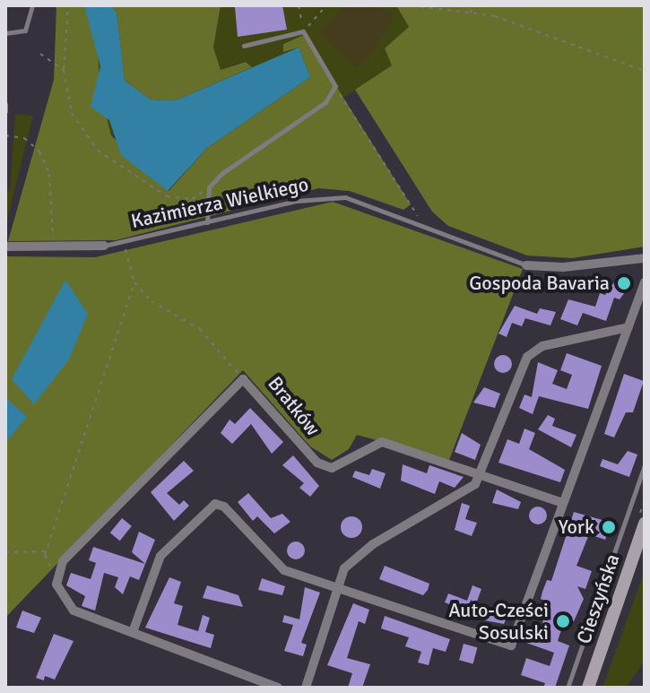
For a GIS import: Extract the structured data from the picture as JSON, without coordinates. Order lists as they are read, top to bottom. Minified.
{"streets":{"main road":["Cieszyńska"],"street":["Kazimierza Wielkiego","Bratków"]},"places":["Gospoda Bavaria","York","Auto-Cześci Sosulski"]}
